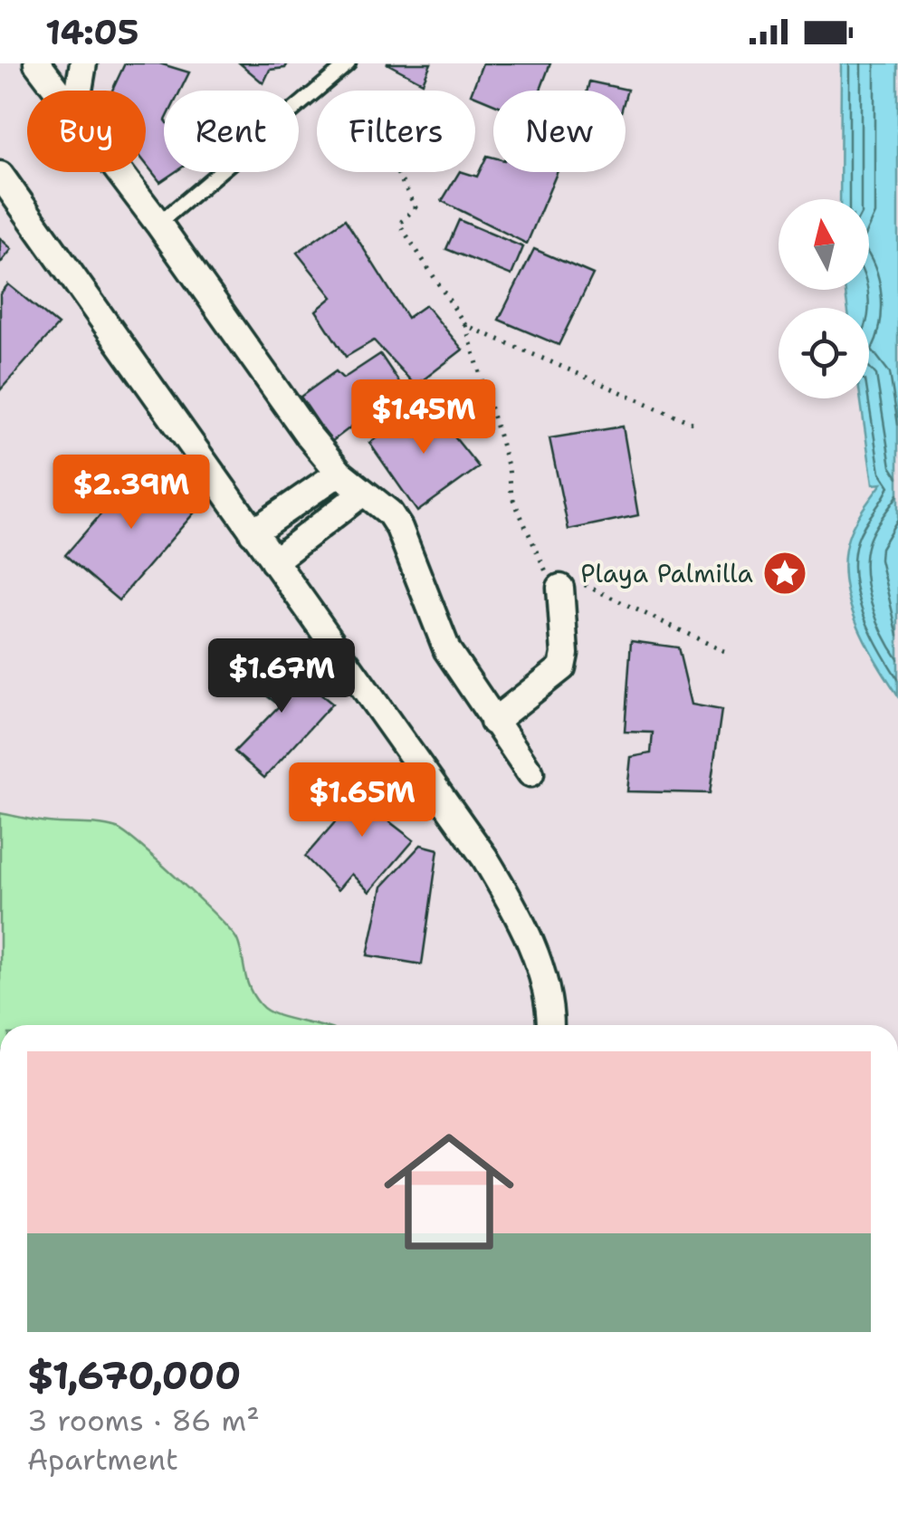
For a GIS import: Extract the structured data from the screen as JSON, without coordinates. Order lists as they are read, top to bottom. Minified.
{"places":{"place":["Playa Palmilla"]},"north":"top","page":{"status":"14:05","chip":["Buy","Rent","Filters","New"],"price":["$1.45M","$2.39M","$1.67M","$1.65M"],"list":[{"name":"$1,670,000","note":"3 rooms · 86 m² · Apartment"}]}}
